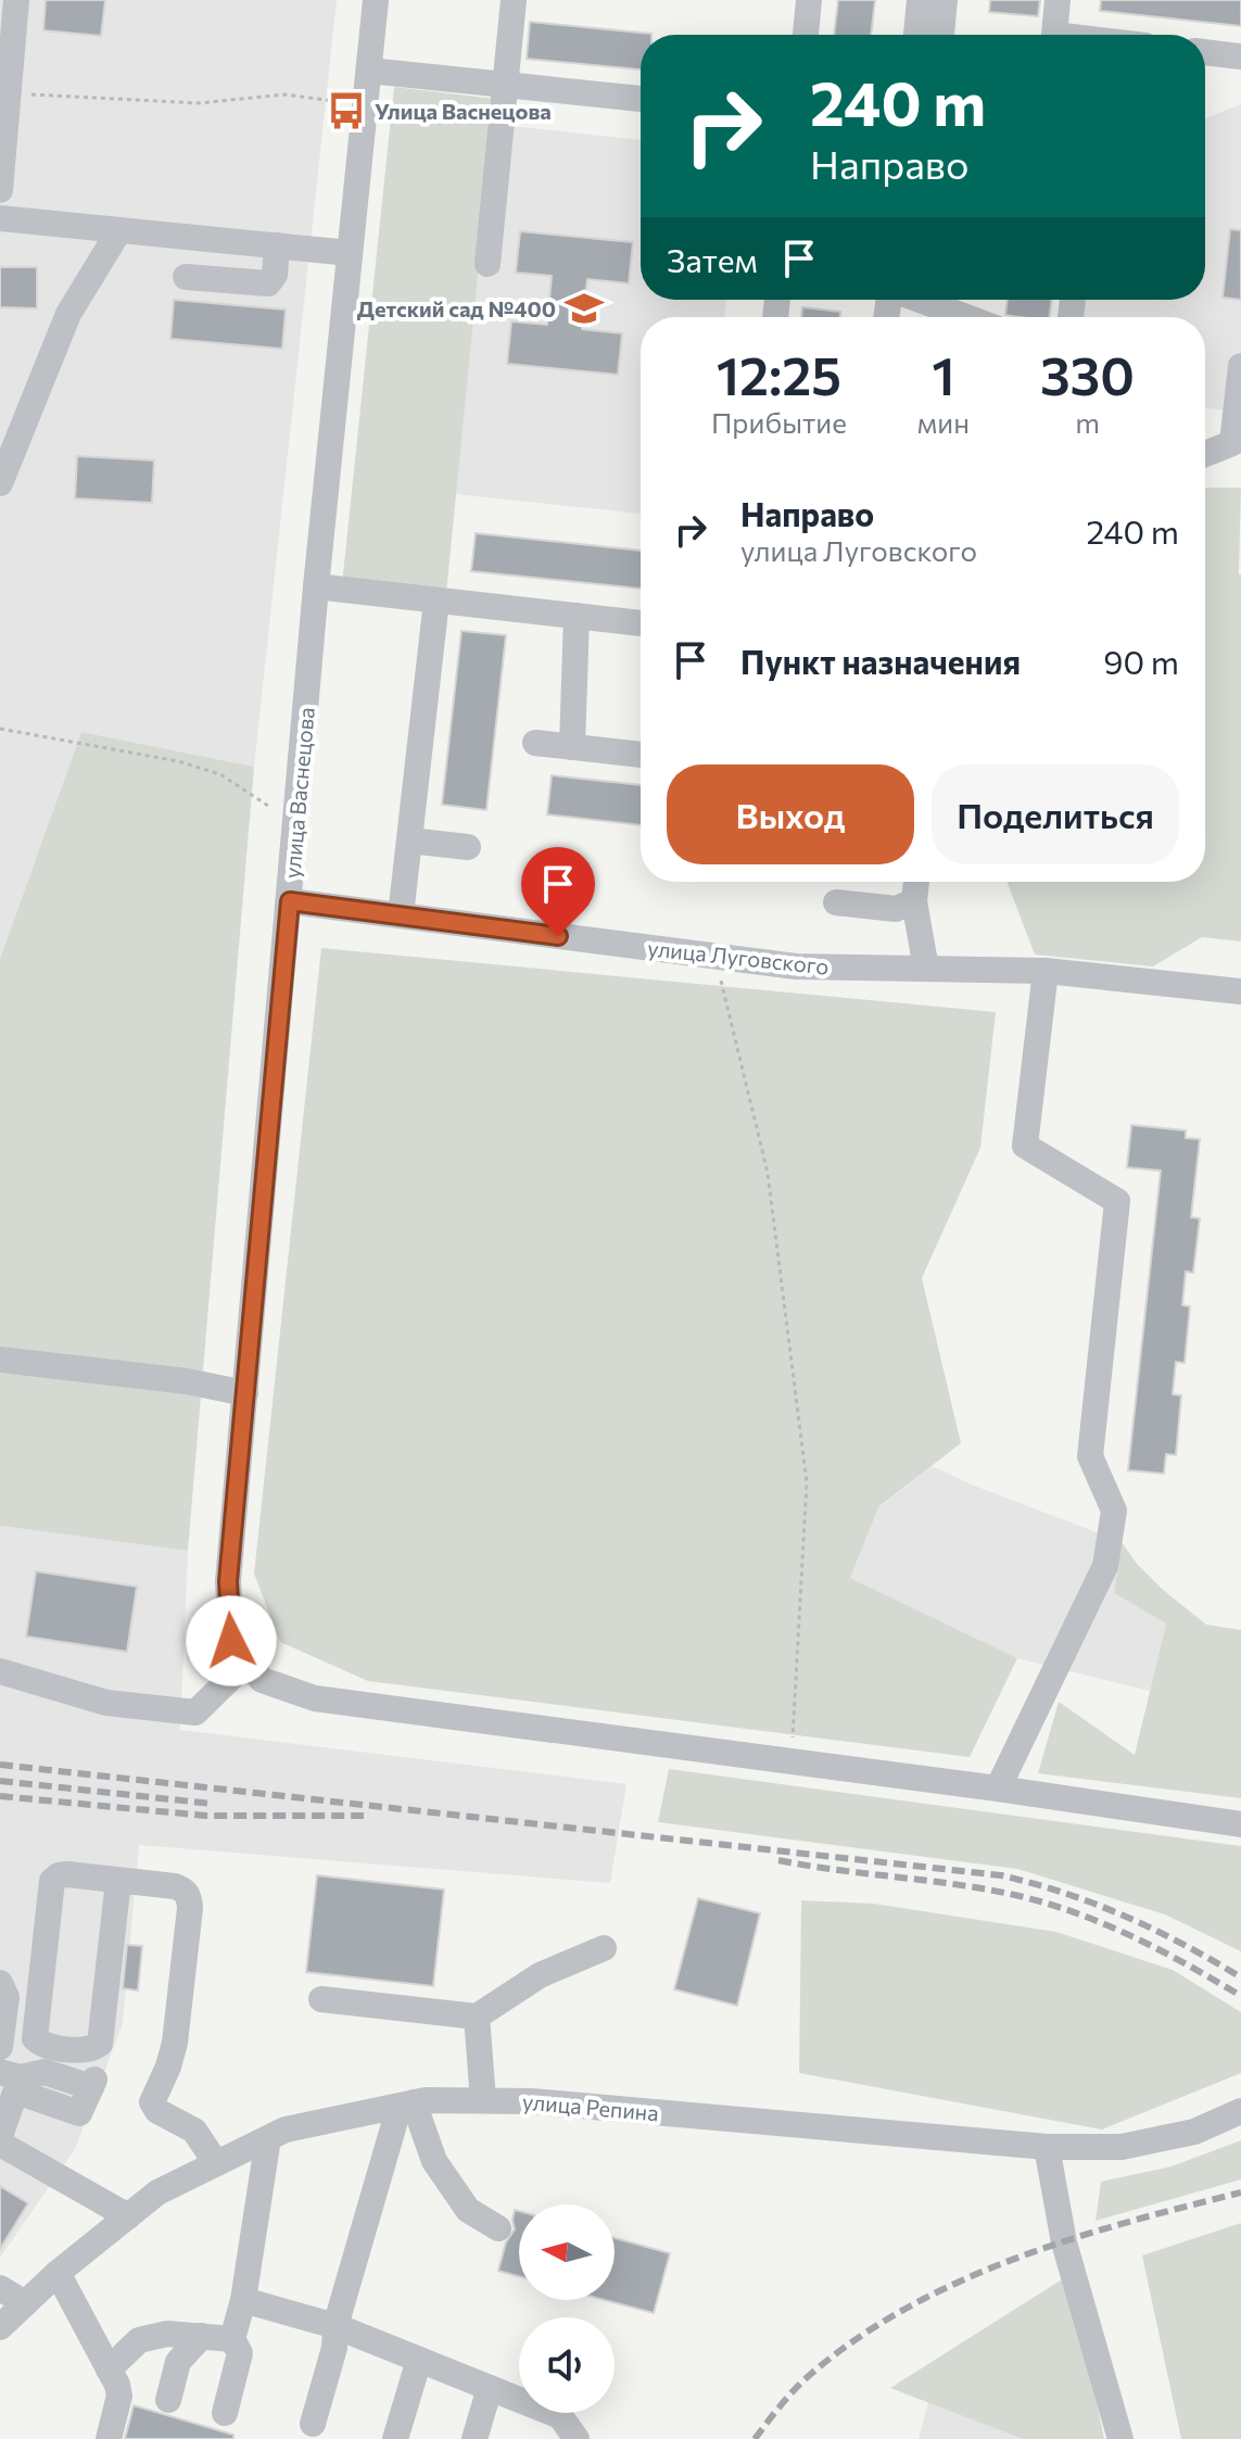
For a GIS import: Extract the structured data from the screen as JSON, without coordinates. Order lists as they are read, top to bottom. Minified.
{"streets":{"street":["улица Васнецова","улица Луговского","улица Репина"]},"crossings":[["улица Васнецова","улица Луговского"]],"places":{"bus stop":["Улица Васнецова"],"school or university":["Детский сад №400"]},"north":"left","page":{"turn":["240 m","Направо"],"then":"Затем","eta":["12:25","Прибытие","1","мин","330","m"],"list":[{"name":"Направо","note":"улица Луговского","value":"240 m"},{"name":"Пункт назначения","value":"90 m"}],"buttons":["Выход","Поделиться"]}}
